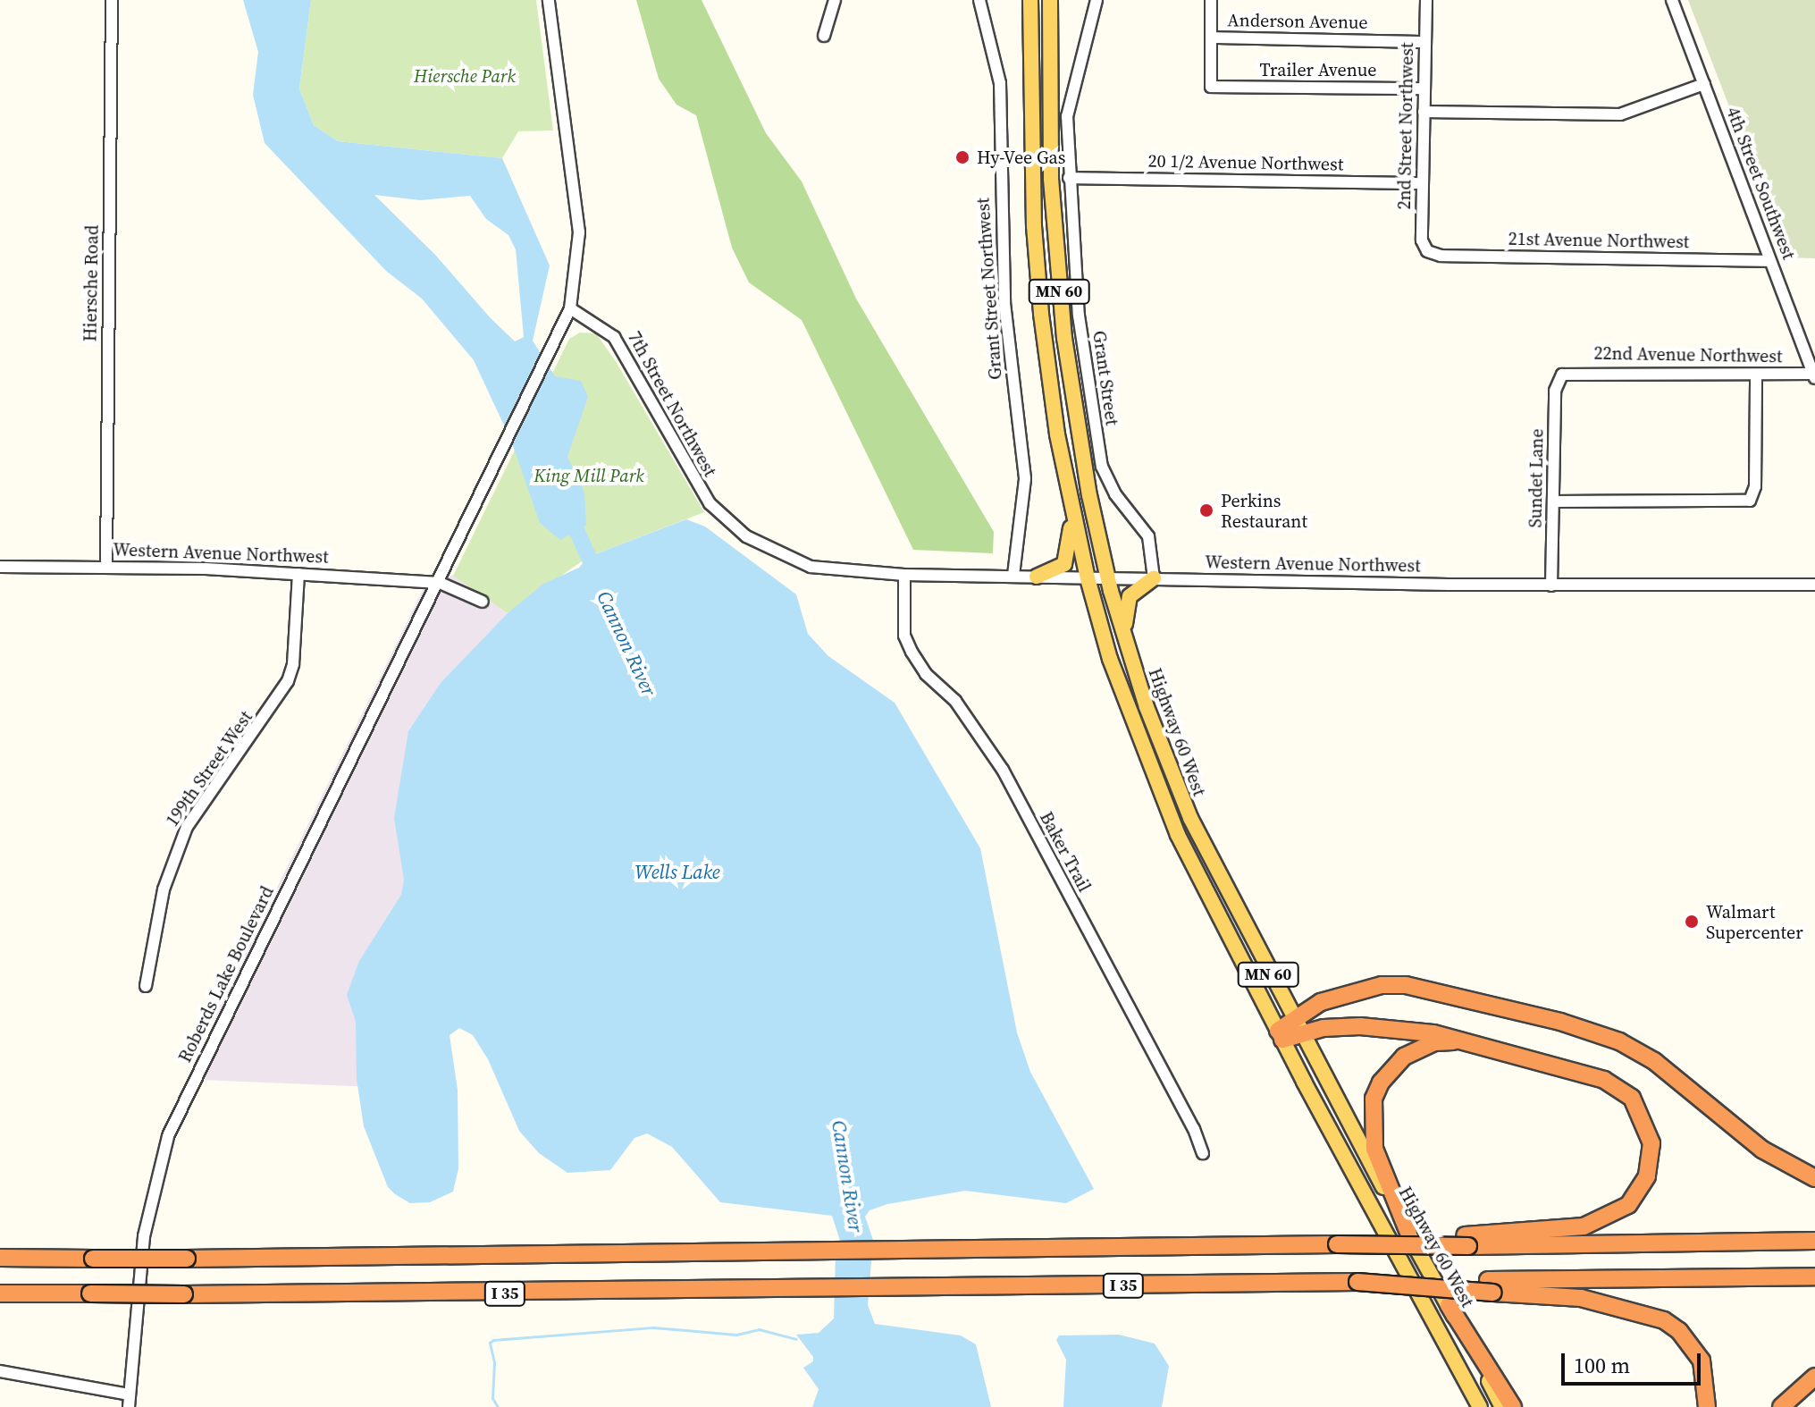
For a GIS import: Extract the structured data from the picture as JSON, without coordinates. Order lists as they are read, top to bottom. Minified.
{"streets":{"highway":["I 35"],"main road":["MN 60","Highway 60 West"],"street":["Anderson Avenue","Trailer Avenue","2nd Street Northwest","20 1/2 Avenue Northwest","4th Street Southwest","21st Avenue Northwest","Hiersche Road","Grant Street Northwest","22nd Avenue Northwest","Grant Street","7th Street Northwest","Sundet Lane","Western Avenue Northwest","199th Street West","Baker Trail","Roberds Lake Boulevard"]},"crossings":[["Anderson Avenue","Trailer Avenue"],["Anderson Avenue","2nd Street Northwest"],["Trailer Avenue","2nd Street Northwest"],["2nd Street Northwest","20 1/2 Avenue Northwest"],["2nd Street Northwest","21st Avenue Northwest"],["20 1/2 Avenue Northwest","Grant Street"],["4th Street Southwest","21st Avenue Northwest"],["4th Street Southwest","22nd Avenue Northwest"],["Hiersche Road","Western Avenue Northwest"],["Grant Street Northwest","Western Avenue Northwest"],["22nd Avenue Northwest","Sundet Lane"],["Grant Street","Western Avenue Northwest"],["7th Street Northwest","Western Avenue Northwest"],["Sundet Lane","Western Avenue Northwest"],["Western Avenue Northwest","Highway 60 West"],["Western Avenue Northwest","199th Street West"],["Western Avenue Northwest","Baker Trail"],["Western Avenue Northwest","Roberds Lake Boulevard"]],"water":["Cannon River","Wells Lake"],"parks":["Hiersche Park","King Mill Park"],"places":["Hy-Vee Gas","Perkins Restaurant","Walmart Supercenter"],"scale_bar":"100 m"}
